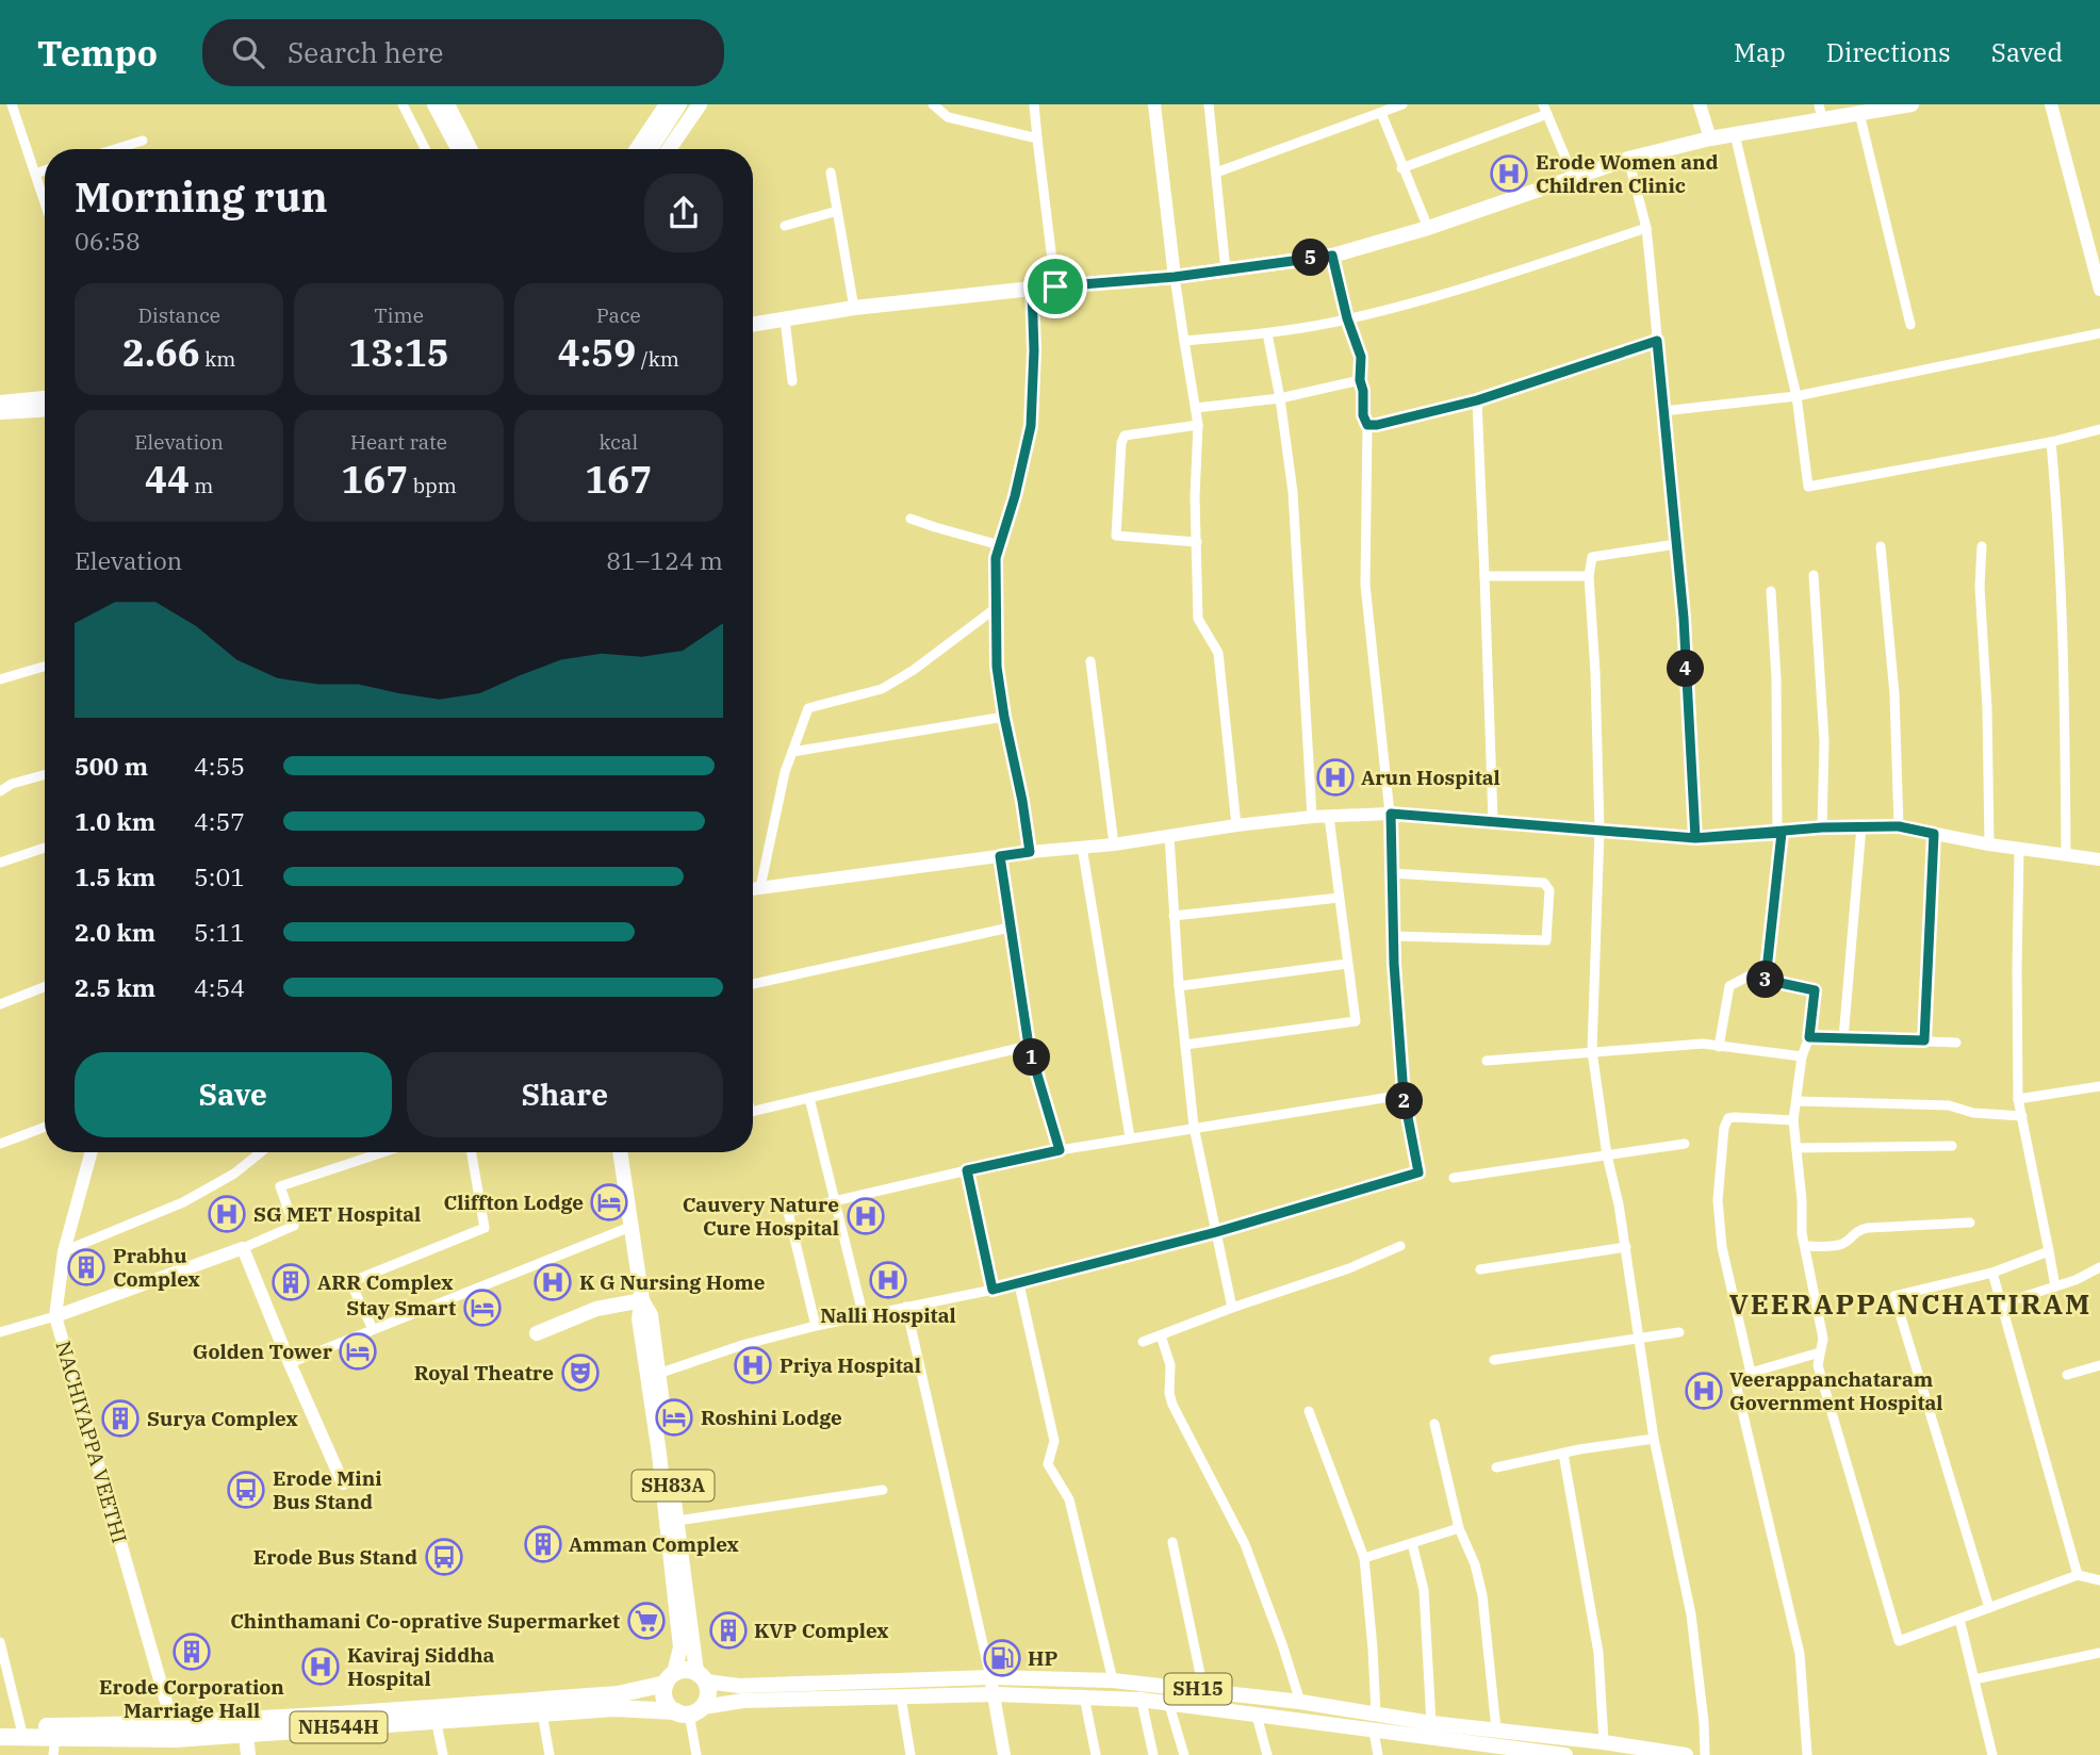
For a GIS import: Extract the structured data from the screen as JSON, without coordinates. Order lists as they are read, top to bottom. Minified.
{"streets":{"highway":["NH544H"],"main road":["SH83A","SH15"],"street":["NACHIYAPPA VEETHI"]},"crossings":[["NACHIYAPPA VEETHI","NH544H"],["SH83A","SH15"],["SH83A","NH544H"],["SH15","NH544H"]],"districts":["VEERAPPANCHATIRAM"],"places":{"hospital":["Erode Women and Children Clinic","Arun Hospital","SG MET Hospital","Cauvery Nature Cure Hospital","Nalli Hospital","K G Nursing Home","Priya Hospital","Veerappanchataram Government Hospital","Kaviraj Siddha Hospital"],"hotel":["Cliffton Lodge","Stay Smart","Golden Tower","Roshini Lodge"],"building":["Prabhu Complex","ARR Complex","Surya Complex","Amman Complex","KVP Complex","Erode Corporation Marriage Hall"],"theatre":["Royal Theatre"],"bus stop":["Erode Mini Bus Stand","Erode Bus Stand"],"supermarket":["Chinthamani Co-oprative Supermarket"],"fuel station":["HP"]},"page":{"header":"Tempo","search":"Search here","nav":["Map","Directions","Saved"],"heading":["Morning run","06:58"],"pins":["5","4","3","1","2"],"stats":[["Distance","2.66 km"],["Time","13:15"],["Pace","4:59 /km"],["Elevation","44 m"],["Heart rate","167 bpm"],["kcal","167"]],"chart":["Elevation","81–124 m"],"list":[{"name":"500 m","note":"4:55"},{"name":"1.0 km","note":"4:57"},{"name":"1.5 km","note":"5:01"},{"name":"2.0 km","note":"5:11"},{"name":"2.5 km","note":"4:54"}],"buttons":["Save","Share"]}}
